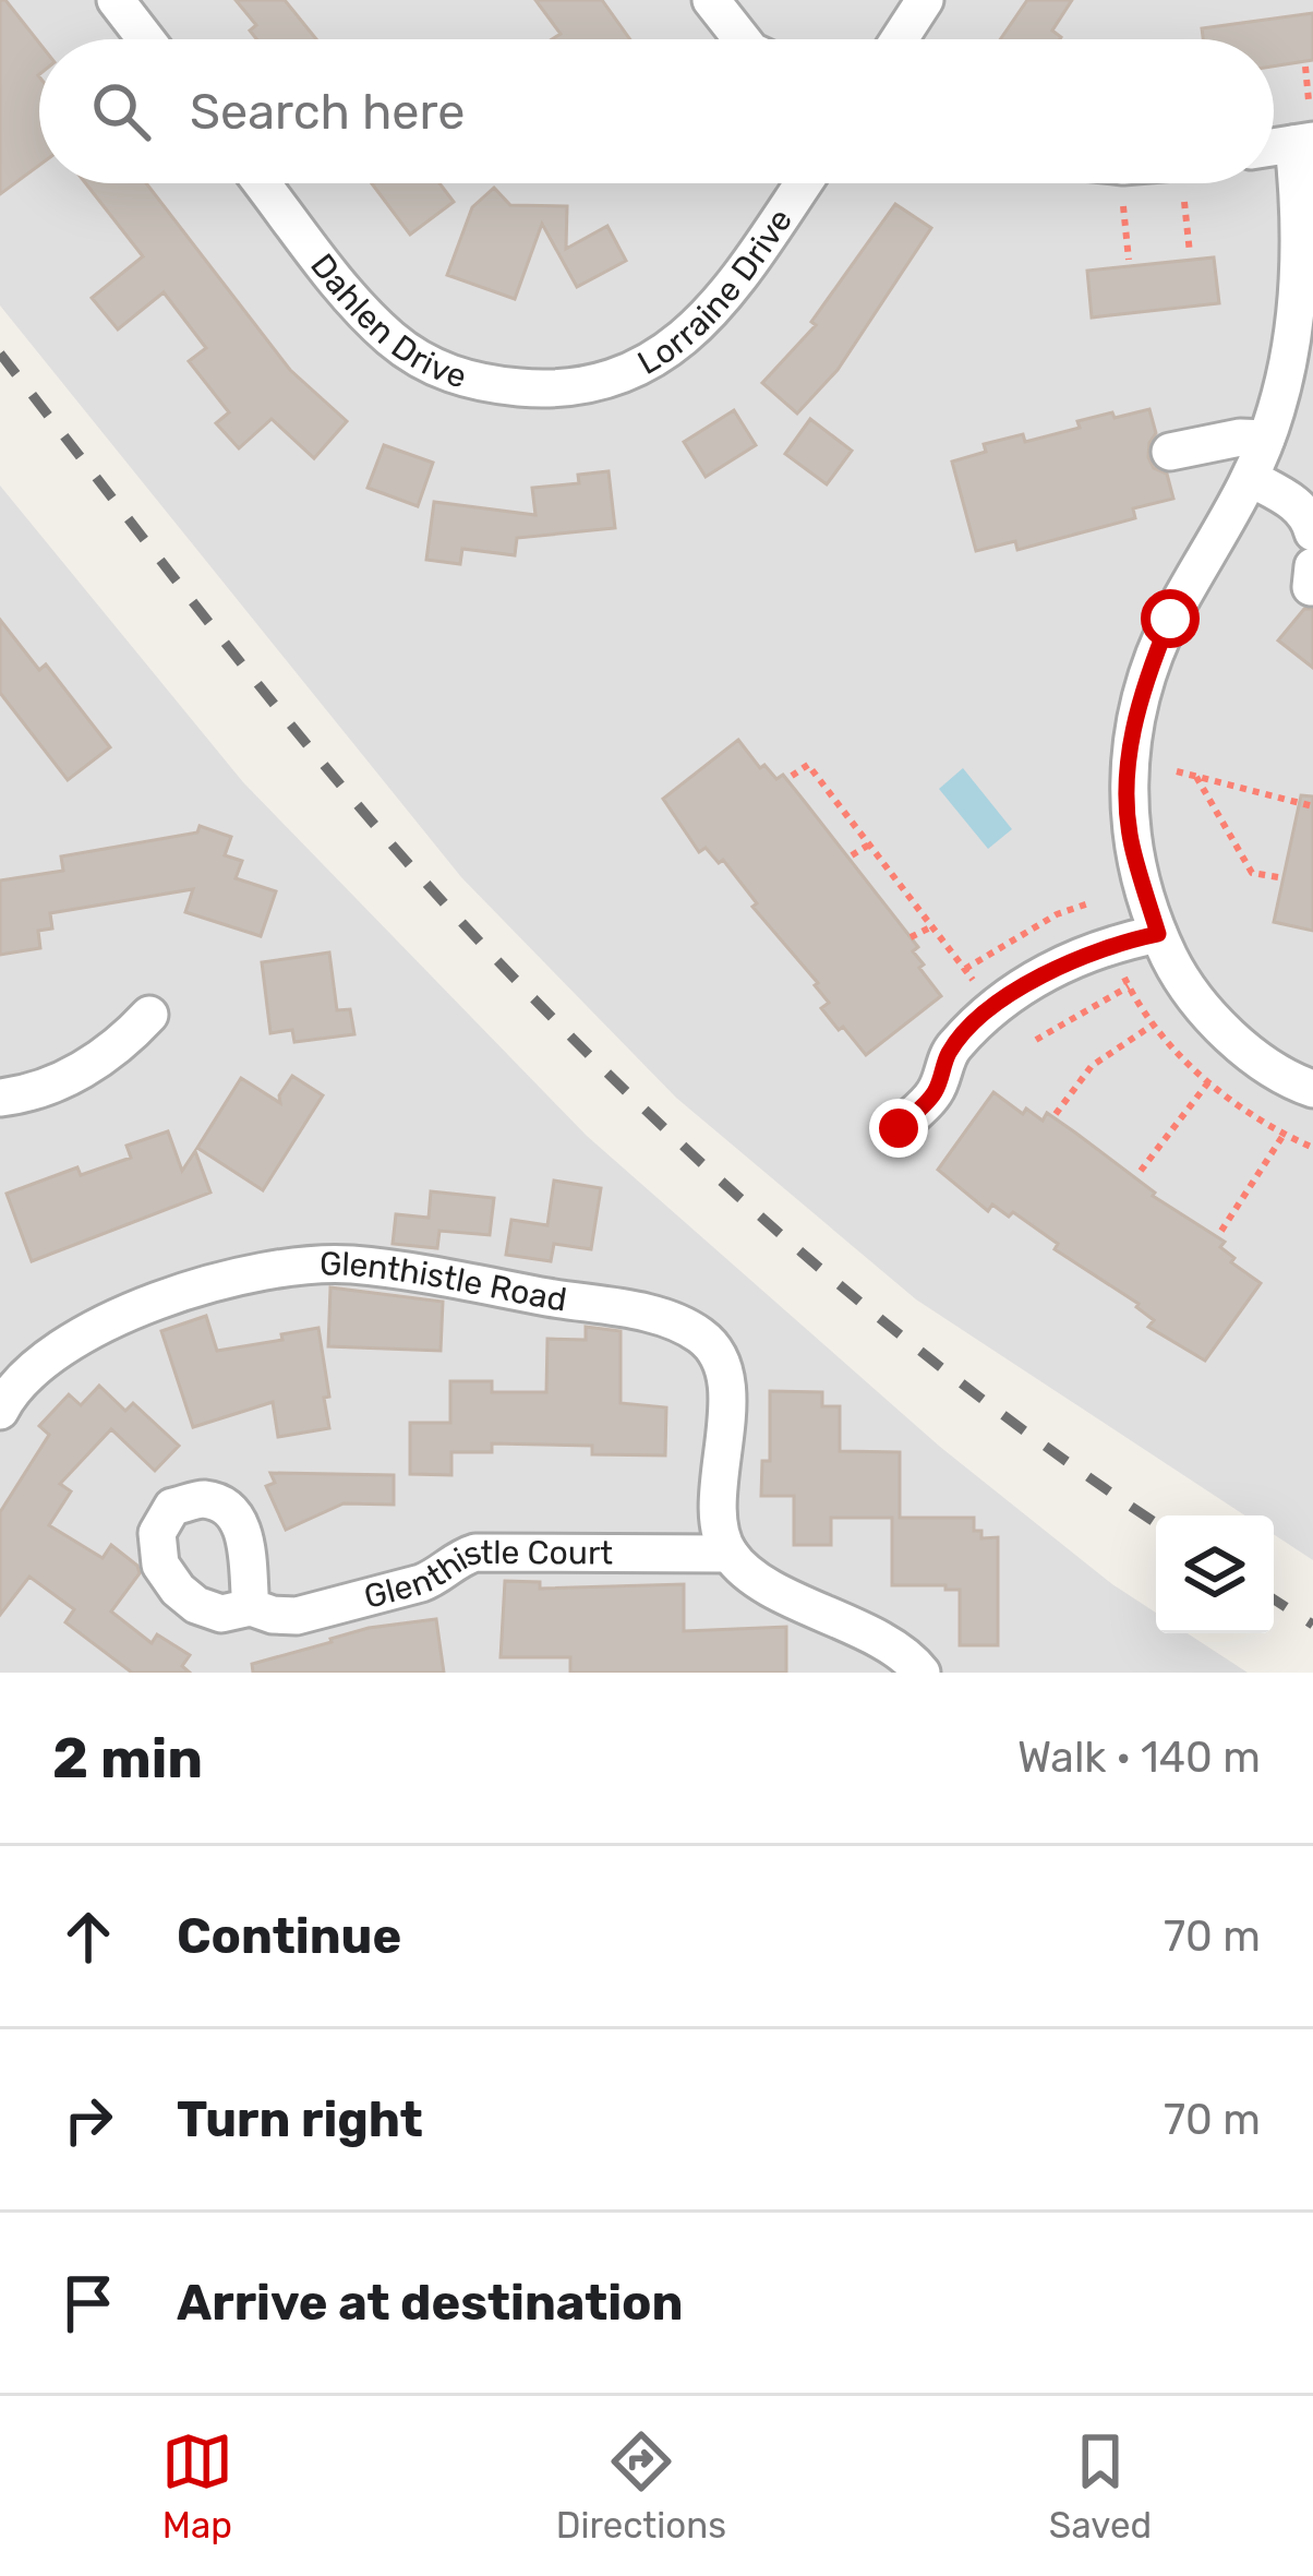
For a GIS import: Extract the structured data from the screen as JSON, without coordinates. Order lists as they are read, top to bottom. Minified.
{"streets":{"street":["Lorraine Drive","Dahlen Drive","Glenthistle Road","Glenthistle Court"]},"crossings":[["Lorraine Drive","Dahlen Drive"],["Glenthistle Road","Glenthistle Court"]],"page":{"search":"Search here","heading":["2 min","Walk · 140 m"],"list":[["Continue","70 m"],["Turn right","70 m"],"Arrive at destination"],"nav":["Map","Directions","Saved"]}}
